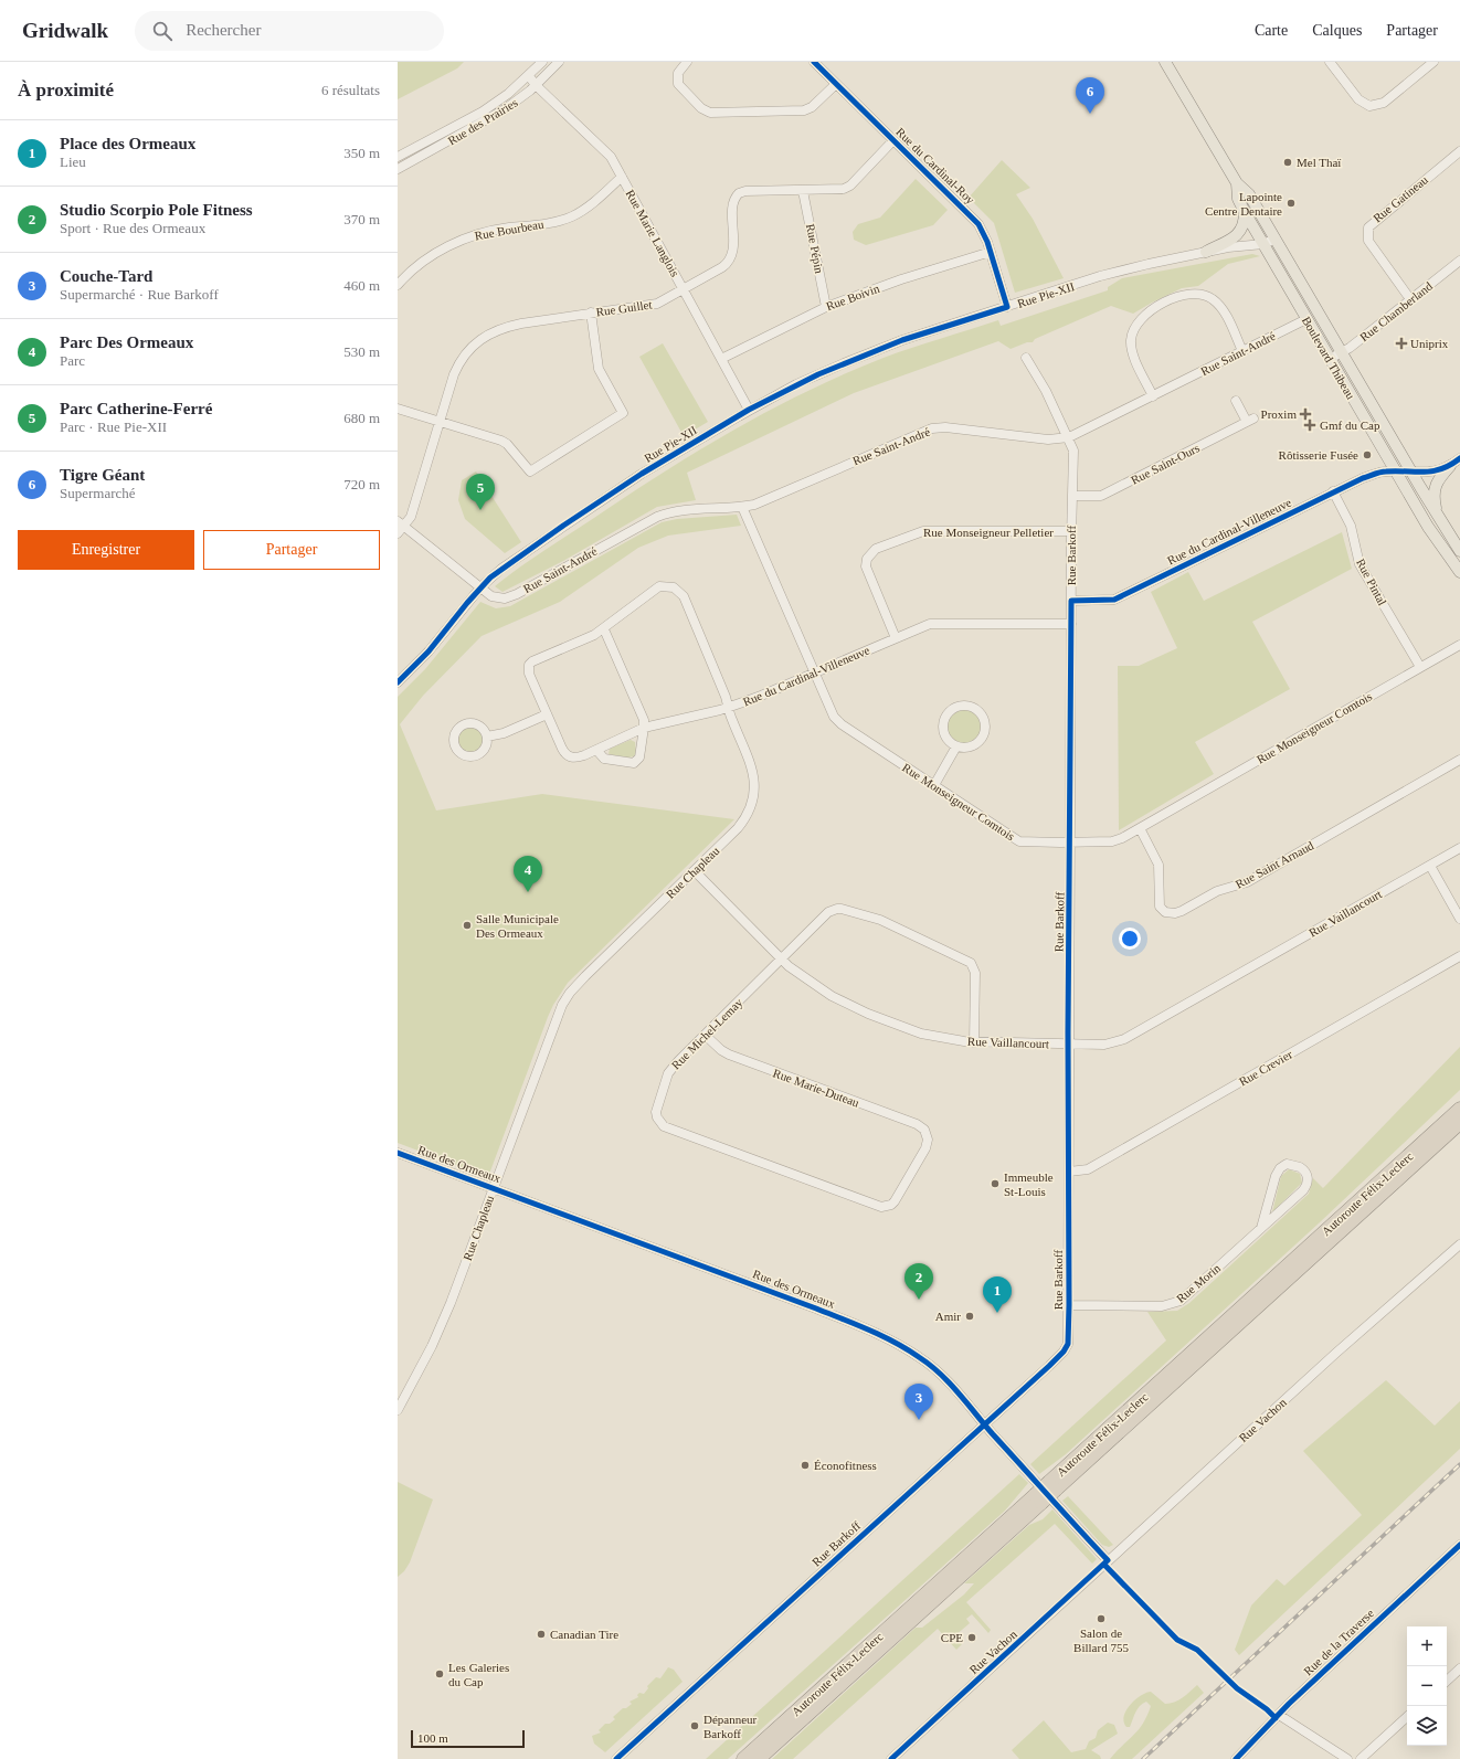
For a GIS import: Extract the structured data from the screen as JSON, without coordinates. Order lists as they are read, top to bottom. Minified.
{"streets":{"highway":["Autoroute Félix-Leclerc"],"main road":["Boulevard Thibeau"],"street":["Rue des Prairies","Rue du Cardinal-Roy","Rue Gatineau","Rue Bourbeau","Rue Marie Langlois","Rue Pépin","Rue Pie-XII","Rue Boivin","Rue Guillet","Rue Chamberland","Rue Saint-André","Rue Saint-Ours","Rue du Cardinal-Villeneuve","Rue Monseigneur Pelletier","Rue Barkoff","Rue Pintal","Rue Monseigneur Comtois","Rue Saint Arnaud","Rue Chapleau","Rue Vaillancourt","Rue Michel-Lemay","Rue Crevier","Rue Marie-Duteau","Rue des Ormeaux","Rue Morin","Rue Vachon","Rue de la Traverse"]},"crossings":[["Rue des Prairies","Rue Marie Langlois"],["Rue du Cardinal-Roy","Rue Pie-XII"],["Rue du Cardinal-Roy","Rue Boivin"],["Rue du Cardinal-Roy","Rue Guillet"],["Rue Gatineau","Rue Chamberland"],["Rue Bourbeau","Rue Marie Langlois"],["Rue Marie Langlois","Rue Pie-XII"],["Rue Marie Langlois","Rue Boivin"],["Rue Marie Langlois","Rue Guillet"],["Rue Pépin","Rue Boivin"],["Rue Pépin","Rue Guillet"],["Rue Pie-XII","Rue Saint-André"],["Rue Pie-XII","Boulevard Thibeau"],["Rue Guillet","Rue Saint-André"],["Rue Chamberland","Boulevard Thibeau"],["Rue Saint-André","Boulevard Thibeau"],["Rue Saint-André","Rue Barkoff"],["Rue Saint-André","Rue Monseigneur Comtois"],["Boulevard Thibeau","Rue du Cardinal-Villeneuve"],["Rue Saint-Ours","Rue Barkoff"],["Rue du Cardinal-Villeneuve","Rue Monseigneur Pelletier"],["Rue du Cardinal-Villeneuve","Rue Barkoff"],["Rue du Cardinal-Villeneuve","Rue Pintal"],["Rue du Cardinal-Villeneuve","Rue Monseigneur Comtois"],["Rue du Cardinal-Villeneuve","Rue Chapleau"],["Rue Monseigneur Pelletier","Rue Barkoff"],["Rue Barkoff","Rue Monseigneur Comtois"],["Rue Barkoff","Rue Vaillancourt"],["Rue Barkoff","Rue Crevier"],["Rue Barkoff","Rue des Ormeaux"],["Rue Barkoff","Rue Morin"],["Rue Pintal","Rue Monseigneur Comtois"],["Rue Monseigneur Comtois","Rue Saint Arnaud"],["Rue Chapleau","Rue Vaillancourt"],["Rue Chapleau","Rue des Ormeaux"],["Rue Vaillancourt","Rue Michel-Lemay"],["Rue Michel-Lemay","Rue Marie-Duteau"],["Rue des Ormeaux","Rue Vachon"]],"places":{"other":["Mel Thaï","Lapointe Centre Dentaire","Rôtisserie Fusée","Salle Municipale Des Ormeaux","Immeuble St-Louis","Amir","Éconofitness","Salon de Billard 755","Canadian Tire","CPE","Les Galeries du Cap","Dépanneur Barkoff"],"health":["Uniprix","Proxim","Gmf du Cap"]},"scale_bar":"100 m","page":{"header":"Gridwalk","search":"Rechercher","nav":["Carte","Calques","Partager"],"heading":["À proximité","6 résultats"],"pins":["6","5","4","2","1","3"],"list":[{"mark":"1","name":"Place des Ormeaux","note":"Lieu","value":"350 m"},{"mark":"2","name":"Studio Scorpio Pole Fitness","note":"Sport · Rue des Ormeaux","value":"370 m"},{"mark":"3","name":"Couche-Tard","note":"Supermarché · Rue Barkoff","value":"460 m"},{"mark":"4","name":"Parc Des Ormeaux","note":"Parc","value":"530 m"},{"mark":"5","name":"Parc Catherine-Ferré","note":"Parc · Rue Pie-XII","value":"680 m"},{"mark":"6","name":"Tigre Géant","note":"Supermarché","value":"720 m"}],"buttons":["Enregistrer","Partager"],"map_buttons":["+","−"],"scale":"100 m"}}
